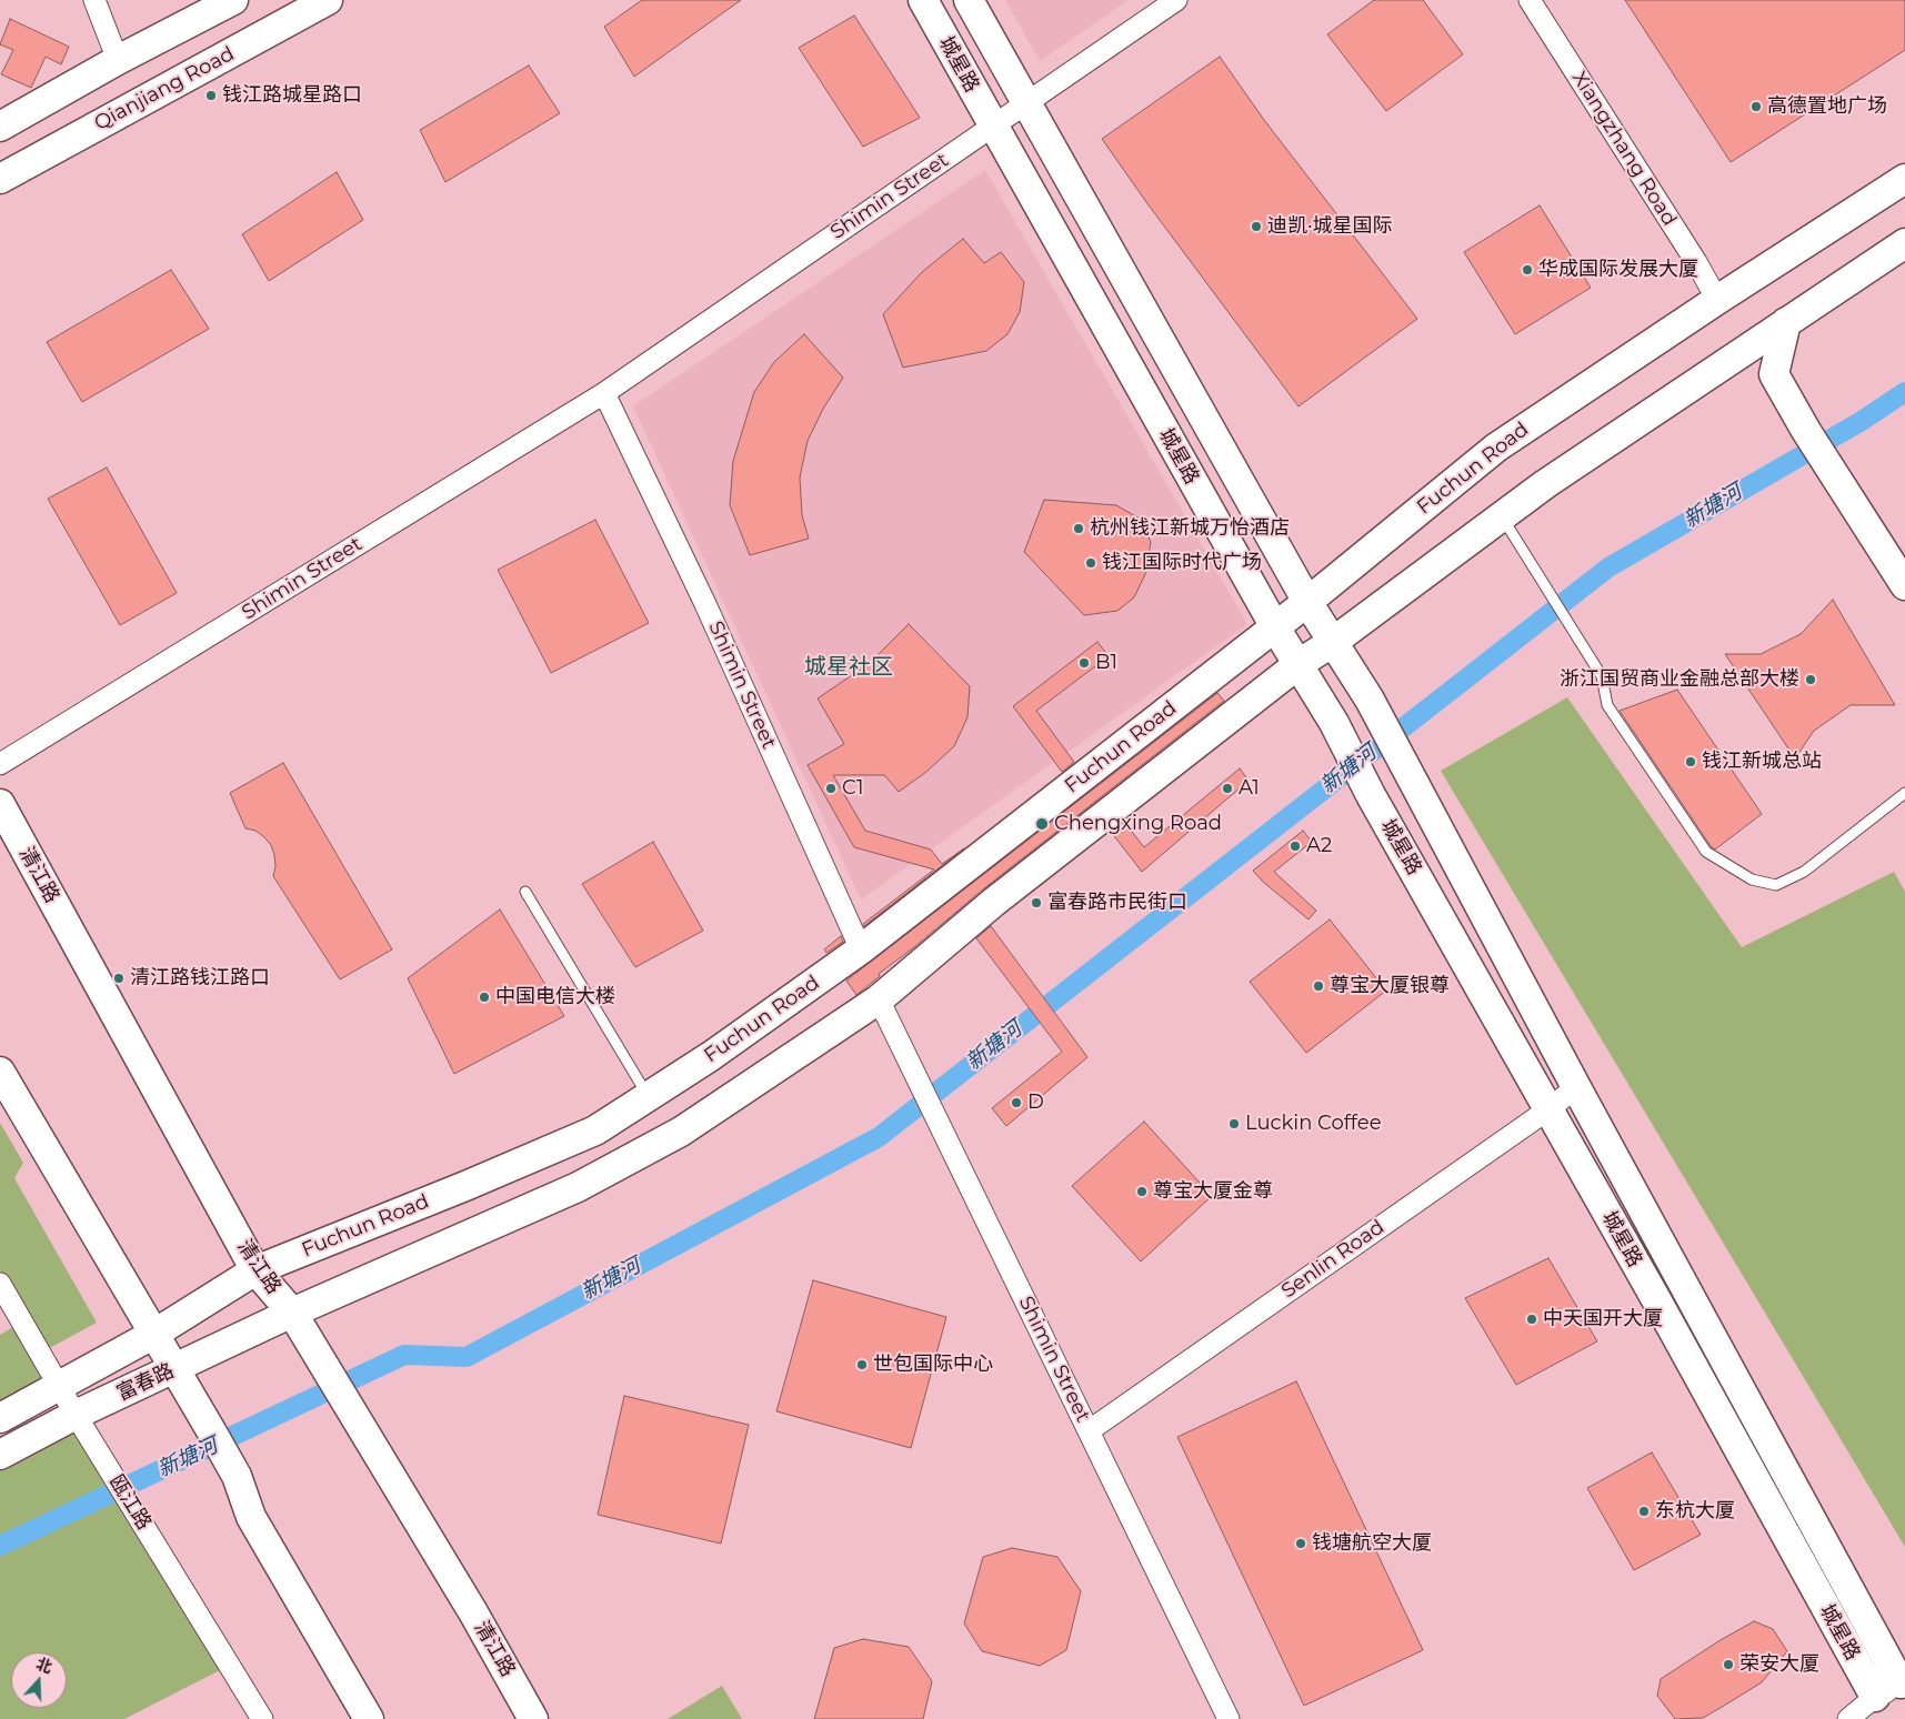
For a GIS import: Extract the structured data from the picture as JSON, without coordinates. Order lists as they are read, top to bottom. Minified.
{"streets":{"main road":["城星路","Qianjiang Road","Fuchun Road","清江路","富春路"],"street":["Xiangzhang Road","Shimin Street","Senlin Road","瓯江路"]},"crossings":[["城星路","Shimin Street"],["城星路","Fuchun Road"],["城星路","Senlin Road"],["Xiangzhang Road","Fuchun Road"],["Shimin Street","Fuchun Road"],["Shimin Street","Senlin Road"],["Fuchun Road","清江路"],["Fuchun Road","富春路"],["清江路","富春路"],["富春路","瓯江路"]],"districts":["城星社区"],"water":["新塘河"],"places":["钱江路城星路口","高德置地广场","迪凯·城星国际","华成国际发展大厦","杭州钱江新城万怡酒店","钱江国际时代广场","B1","浙江国贸商业金融总部大楼","钱江新城总站","C1","A1","Chengxing Road","A2","富春路市民街口","清江路钱江路口","尊宝大厦银尊","中国电信大楼","D","Luckin Coffee","尊宝大厦金尊","中天国开大厦","世包国际中心","东杭大厦","钱塘航空大厦","荣安大厦"],"north":"top"}
